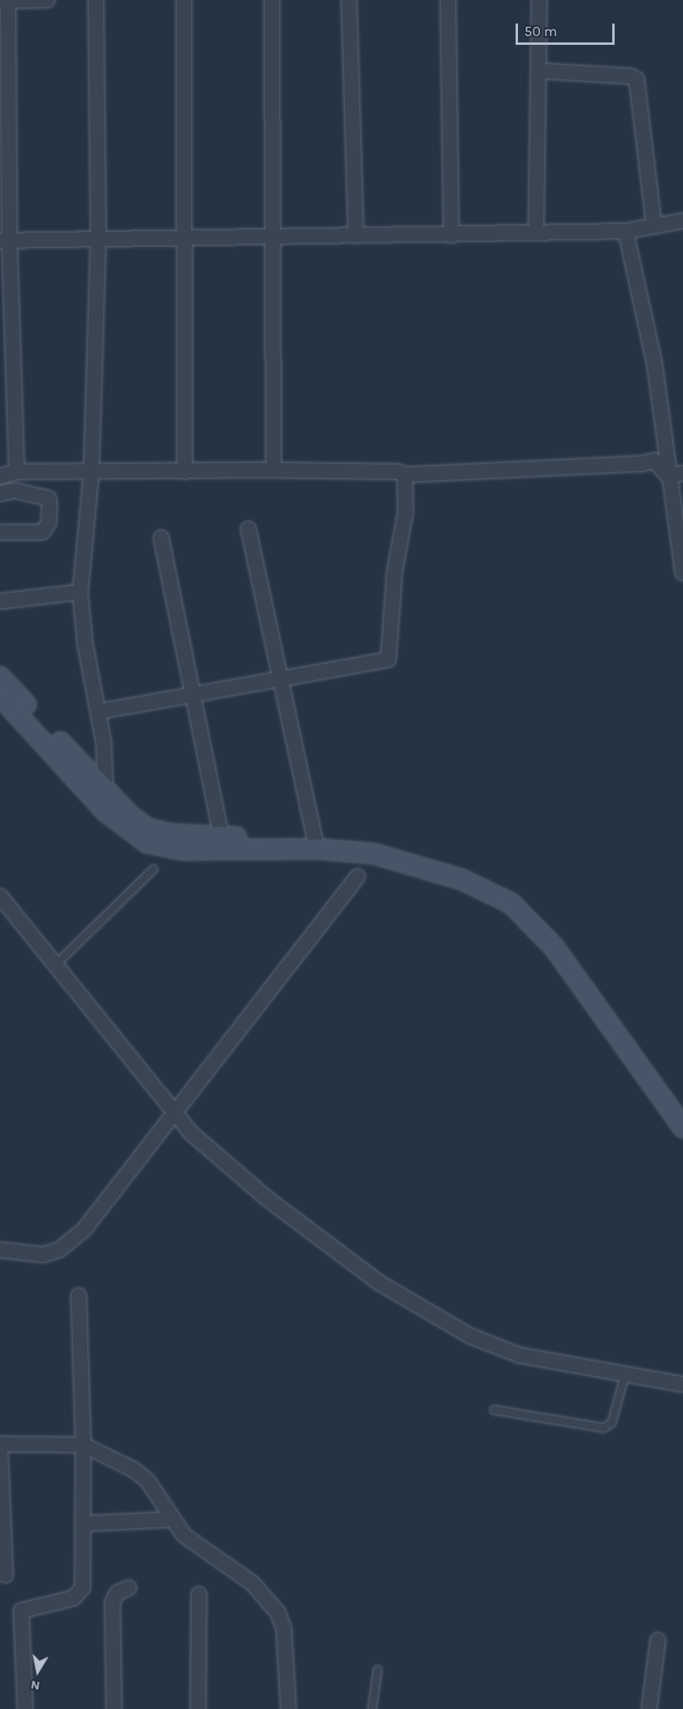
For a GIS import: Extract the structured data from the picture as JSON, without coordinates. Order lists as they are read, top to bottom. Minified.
{"scale_bar":"50 m","north":"bottom"}
